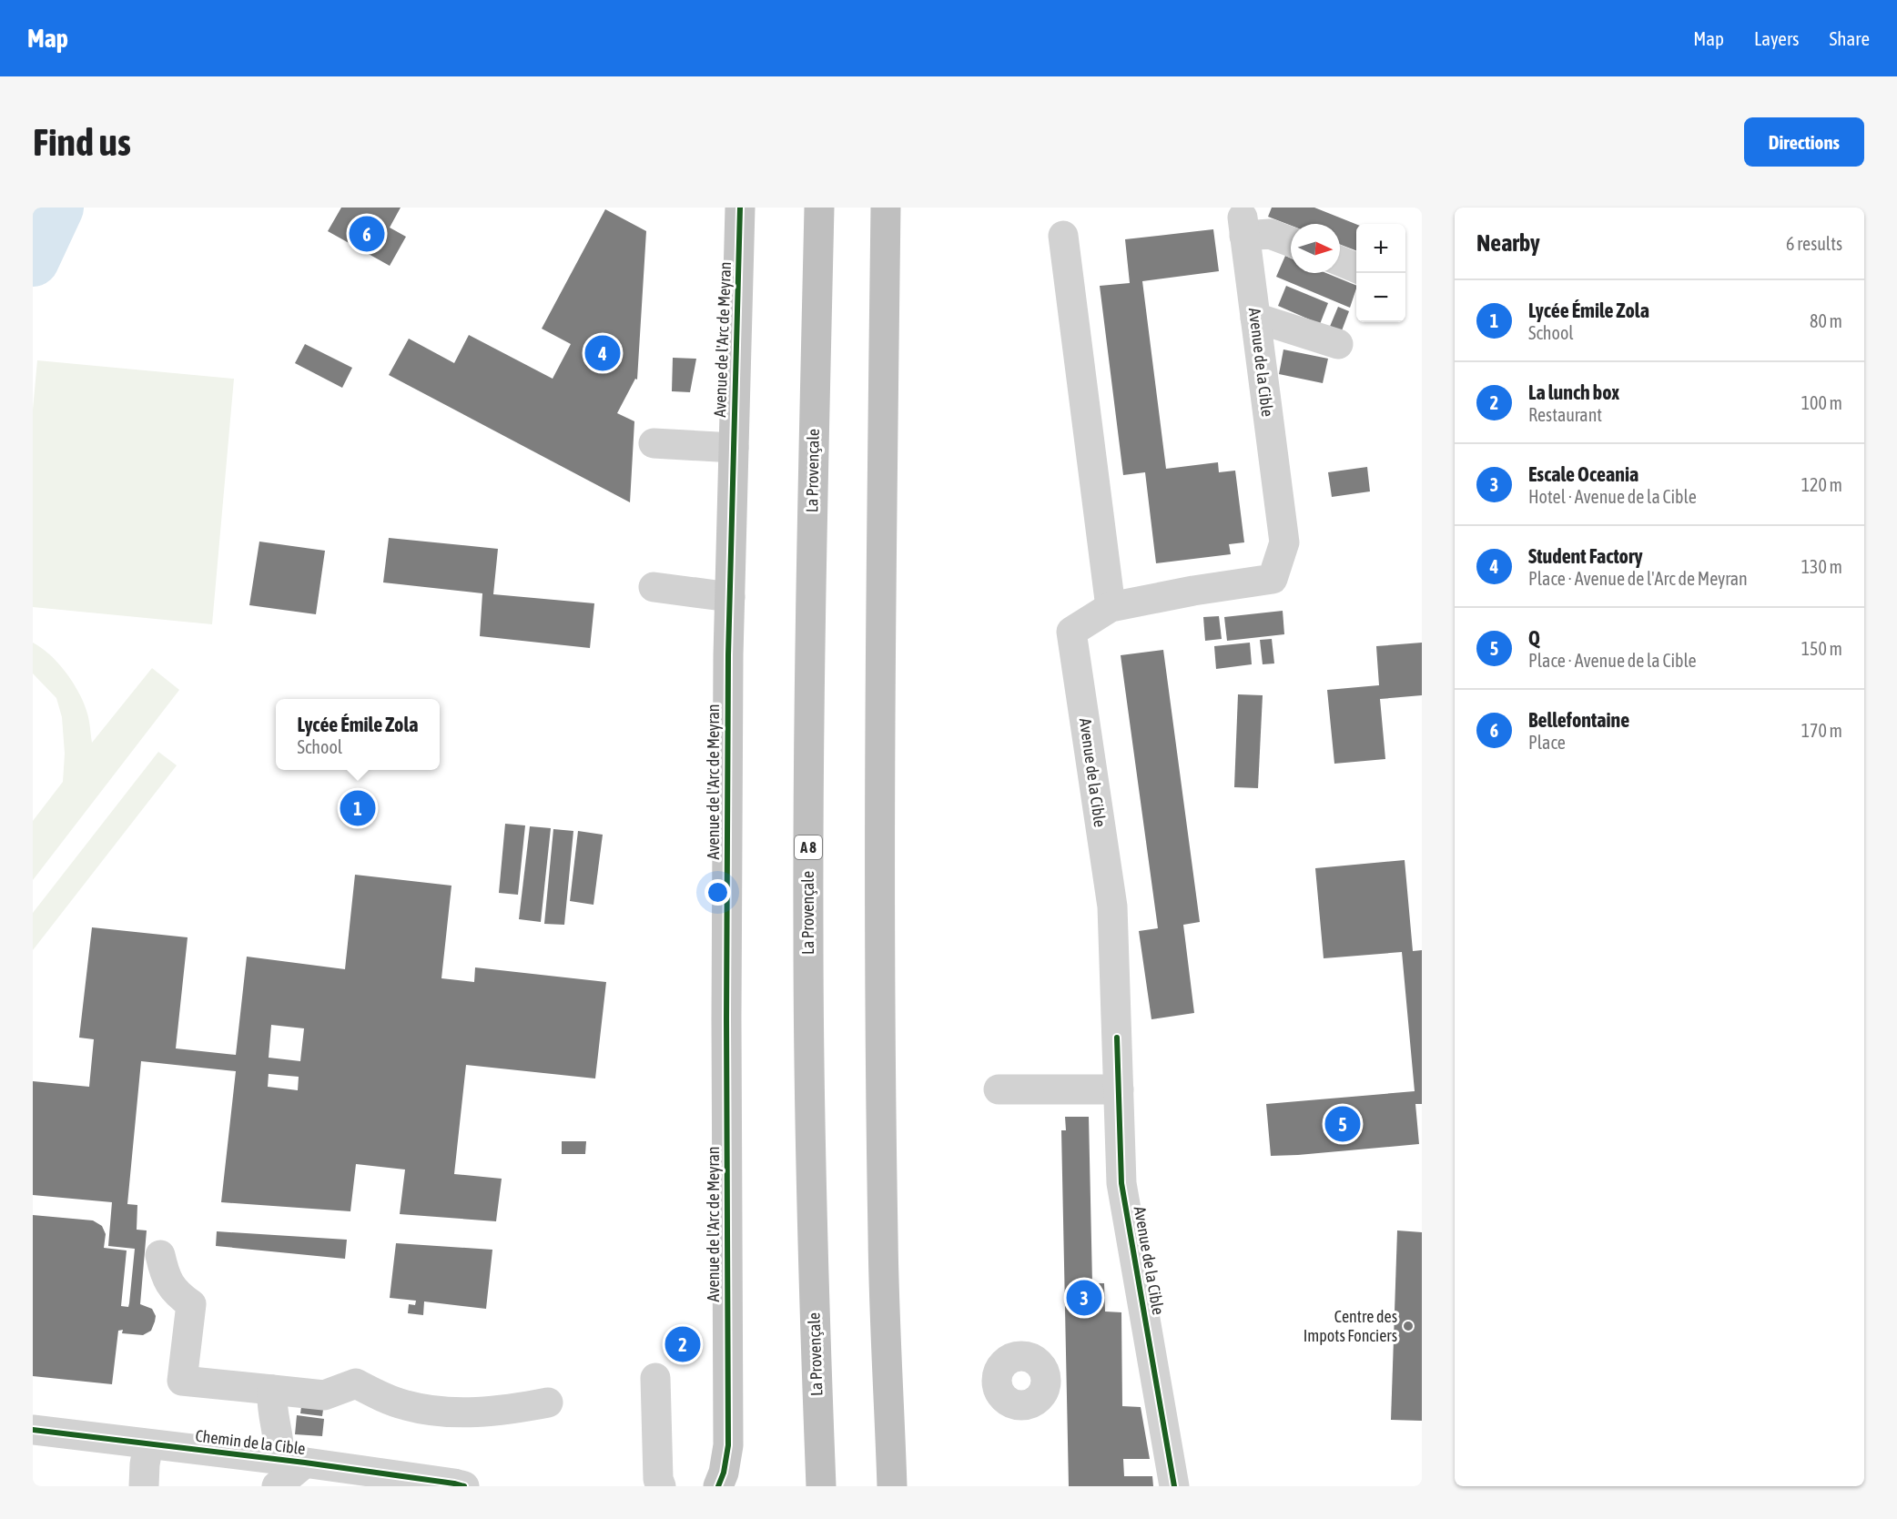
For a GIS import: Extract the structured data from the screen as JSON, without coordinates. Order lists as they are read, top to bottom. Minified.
{"streets":{"highway":["La Provençale","A 8"],"main road":["Avenue de l'Arc de Meyran"],"street":["Avenue de la Cible","Chemin de la Cible"]},"places":["Centre des Impots Fonciers"],"north":"right","page":{"header":"Map","nav":["Map","Layers","Share"],"buttons":"Directions","title":"Find us","heading":["Nearby","6 results"],"pins":["6","4","1","5","3","2"],"map_buttons":["+","−"],"list":[{"mark":"1","name":"Lycée Émile Zola","note":"School","value":"80 m"},{"mark":"2","name":"La lunch box","note":"Restaurant","value":"100 m"},{"mark":"3","name":"Escale Oceania","note":"Hotel · Avenue de la Cible","value":"120 m"},{"mark":"4","name":"Student Factory","note":"Place · Avenue de l'Arc de Meyran","value":"130 m"},{"mark":"5","name":"Q","note":"Place · Avenue de la Cible","value":"150 m"},{"mark":"6","name":"Bellefontaine","note":"Place","value":"170 m"}],"popup":["Lycée Émile Zola","School"]}}
